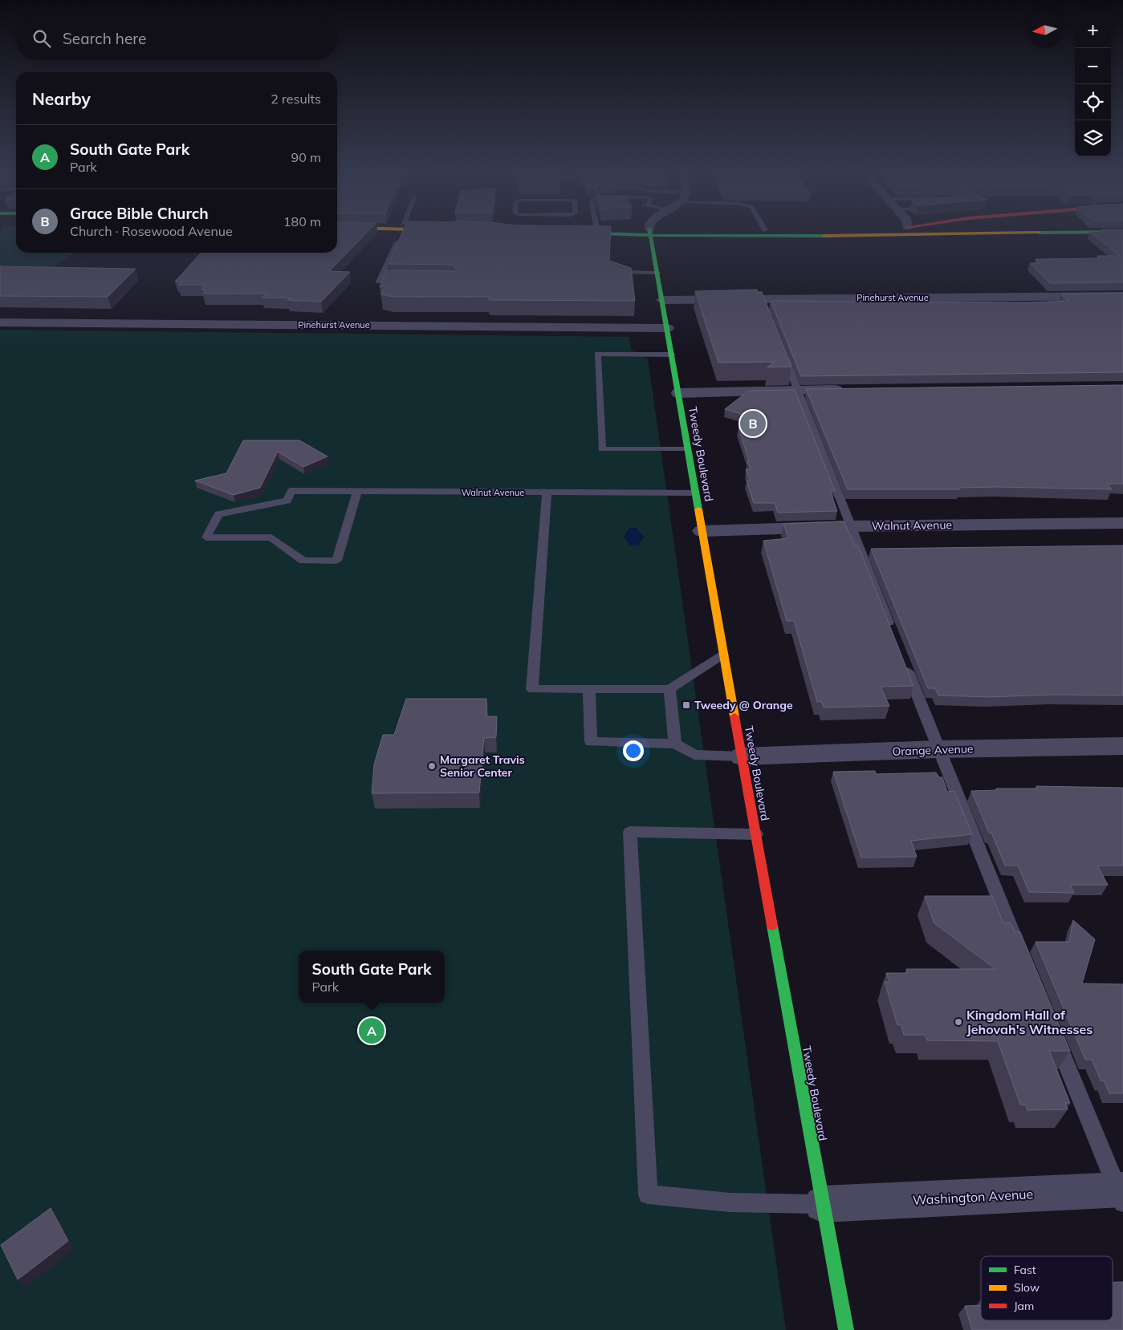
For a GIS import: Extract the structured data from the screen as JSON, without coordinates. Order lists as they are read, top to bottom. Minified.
{"streets":{"main road":["Tweedy Boulevard"],"street":["Pinehurst Avenue","Walnut Avenue","Orange Avenue","Washington Avenue"]},"crossings":[["Pinehurst Avenue","Tweedy Boulevard"],["Tweedy Boulevard","Walnut Avenue"],["Tweedy Boulevard","Orange Avenue"],["Tweedy Boulevard","Washington Avenue"]],"places":{"transit":["Tweedy @ Orange"],"other":["Margaret Travis Senior Center","Kingdom Hall of Jehovah's Witnesses"]},"legend":["Fast","Slow","Jam"],"north":"left","page":{"map_buttons":["+","−"],"search":"Search here","heading":["Nearby","2 results"],"list":[{"mark":"A","name":"South Gate Park","note":"Park","value":"90 m"},{"mark":"B","name":"Grace Bible Church","note":"Church · Rosewood Avenue","value":"180 m"}],"pins":["B","A"],"popup":["South Gate Park","Park"]}}
